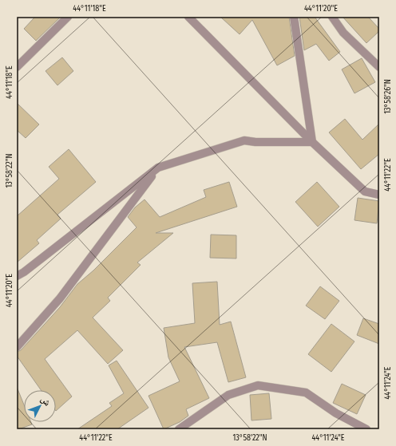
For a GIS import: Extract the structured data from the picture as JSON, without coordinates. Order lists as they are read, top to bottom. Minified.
{"north":"top right","coordinates":["44°11'18\"E","44°11'20\"E","13°58'26\"N","13°58'22\"N","44°11'22\"E","44°11'24\"E"]}
